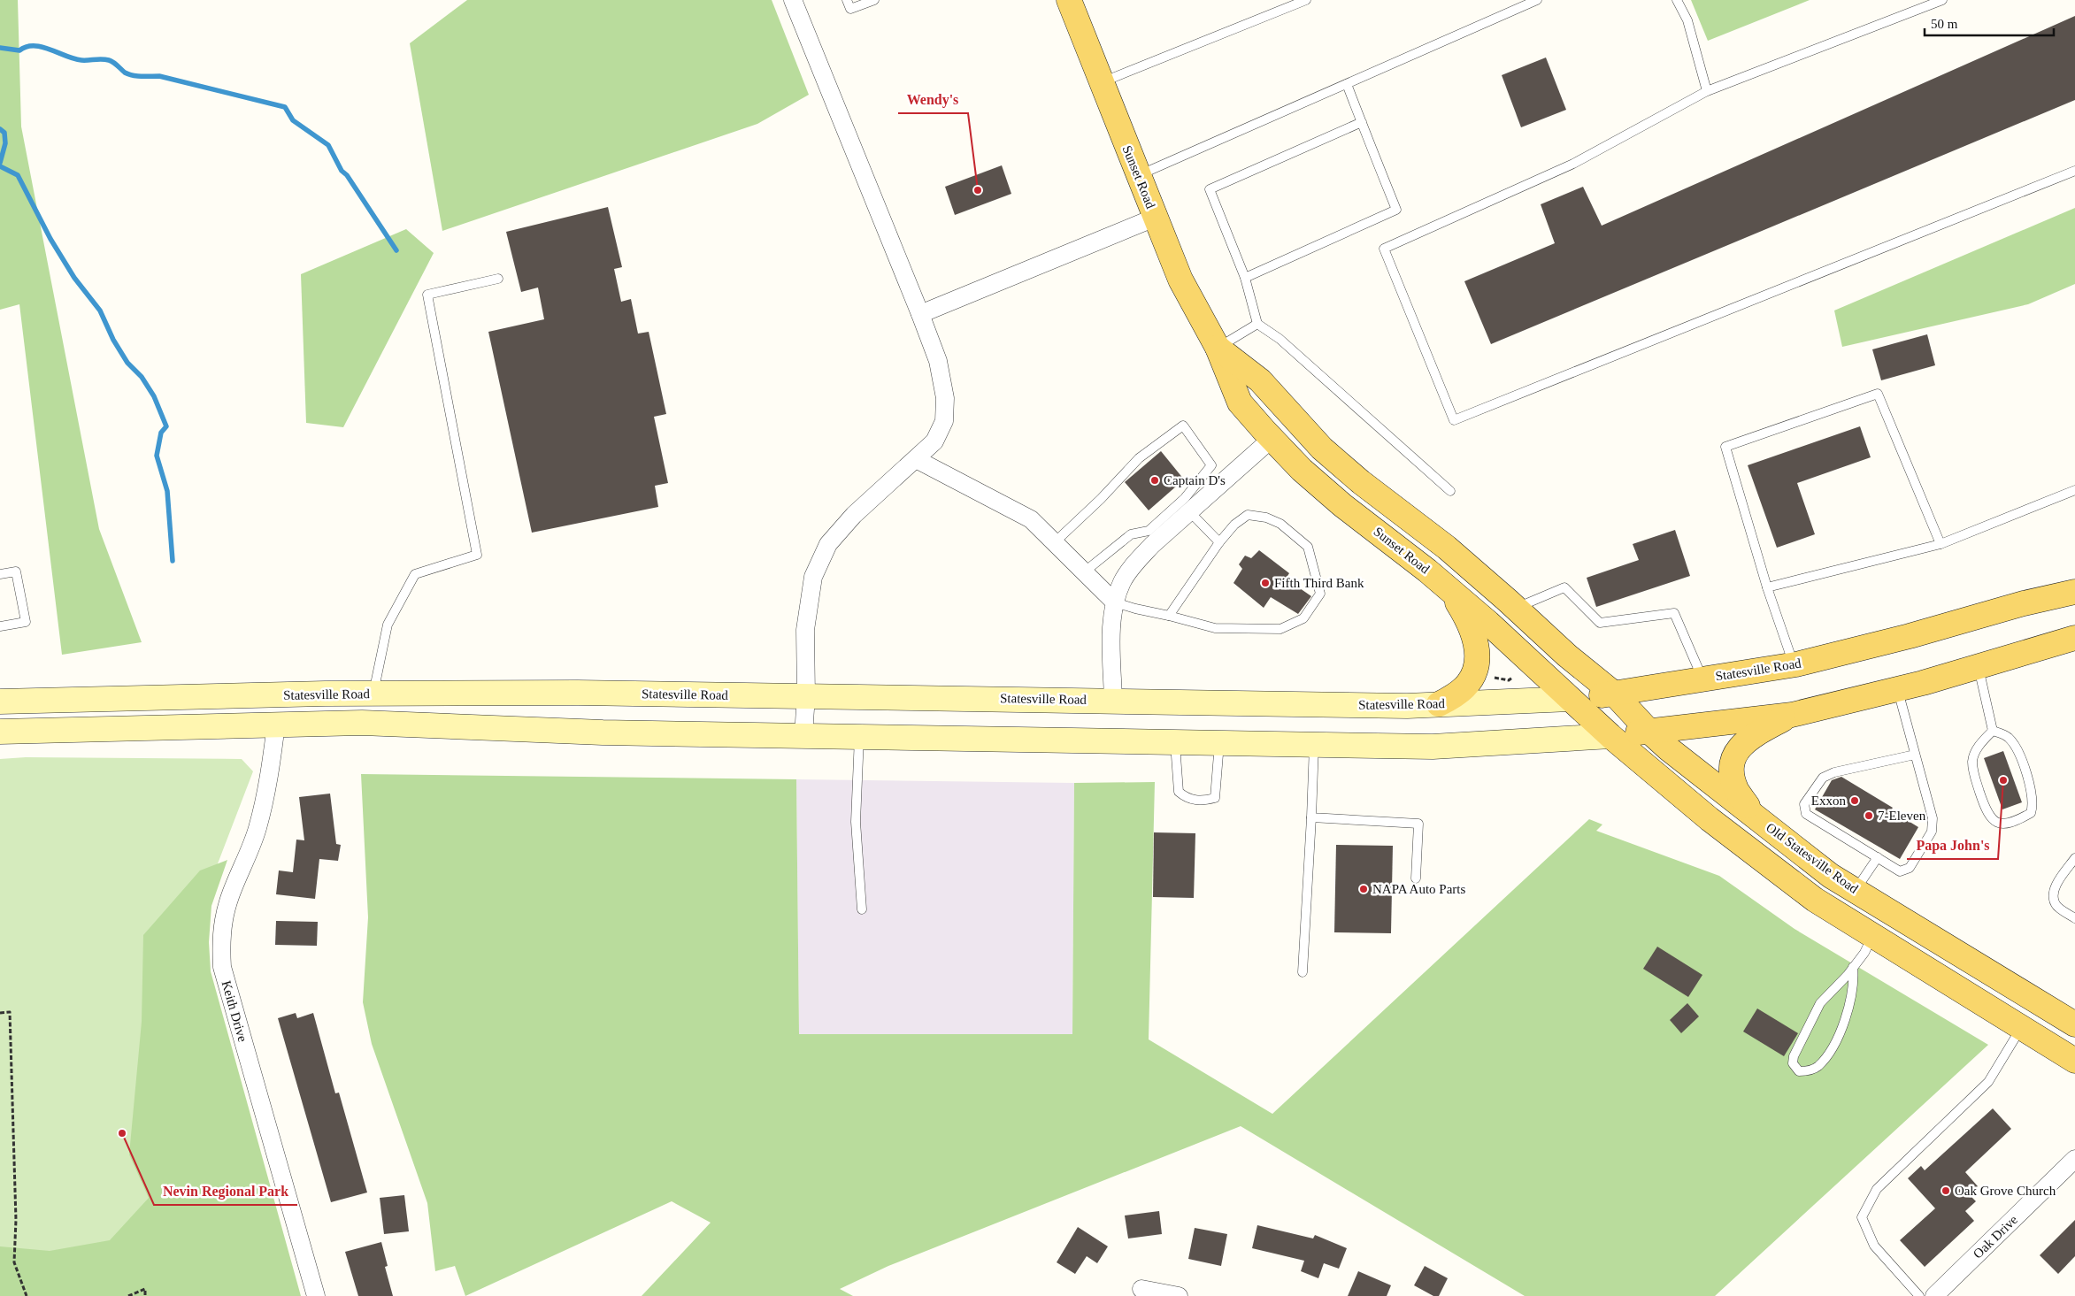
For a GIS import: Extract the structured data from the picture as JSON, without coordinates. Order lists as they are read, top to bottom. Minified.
{"streets":{"main road":["Sunset Road","Statesville Road","Old Statesville Road"],"street":["Keith Drive","Oak Drive"]},"crossings":[["Sunset Road","Statesville Road"],["Sunset Road","Old Statesville Road"],["Statesville Road","Old Statesville Road"]],"places":["Wendy's","Captain D's","Fifth Third Bank","Papa John's","Exxon","7-Eleven","NAPA Auto Parts","Nevin Regional Park","Oak Grove Church"],"scale_bar":"50 m"}
